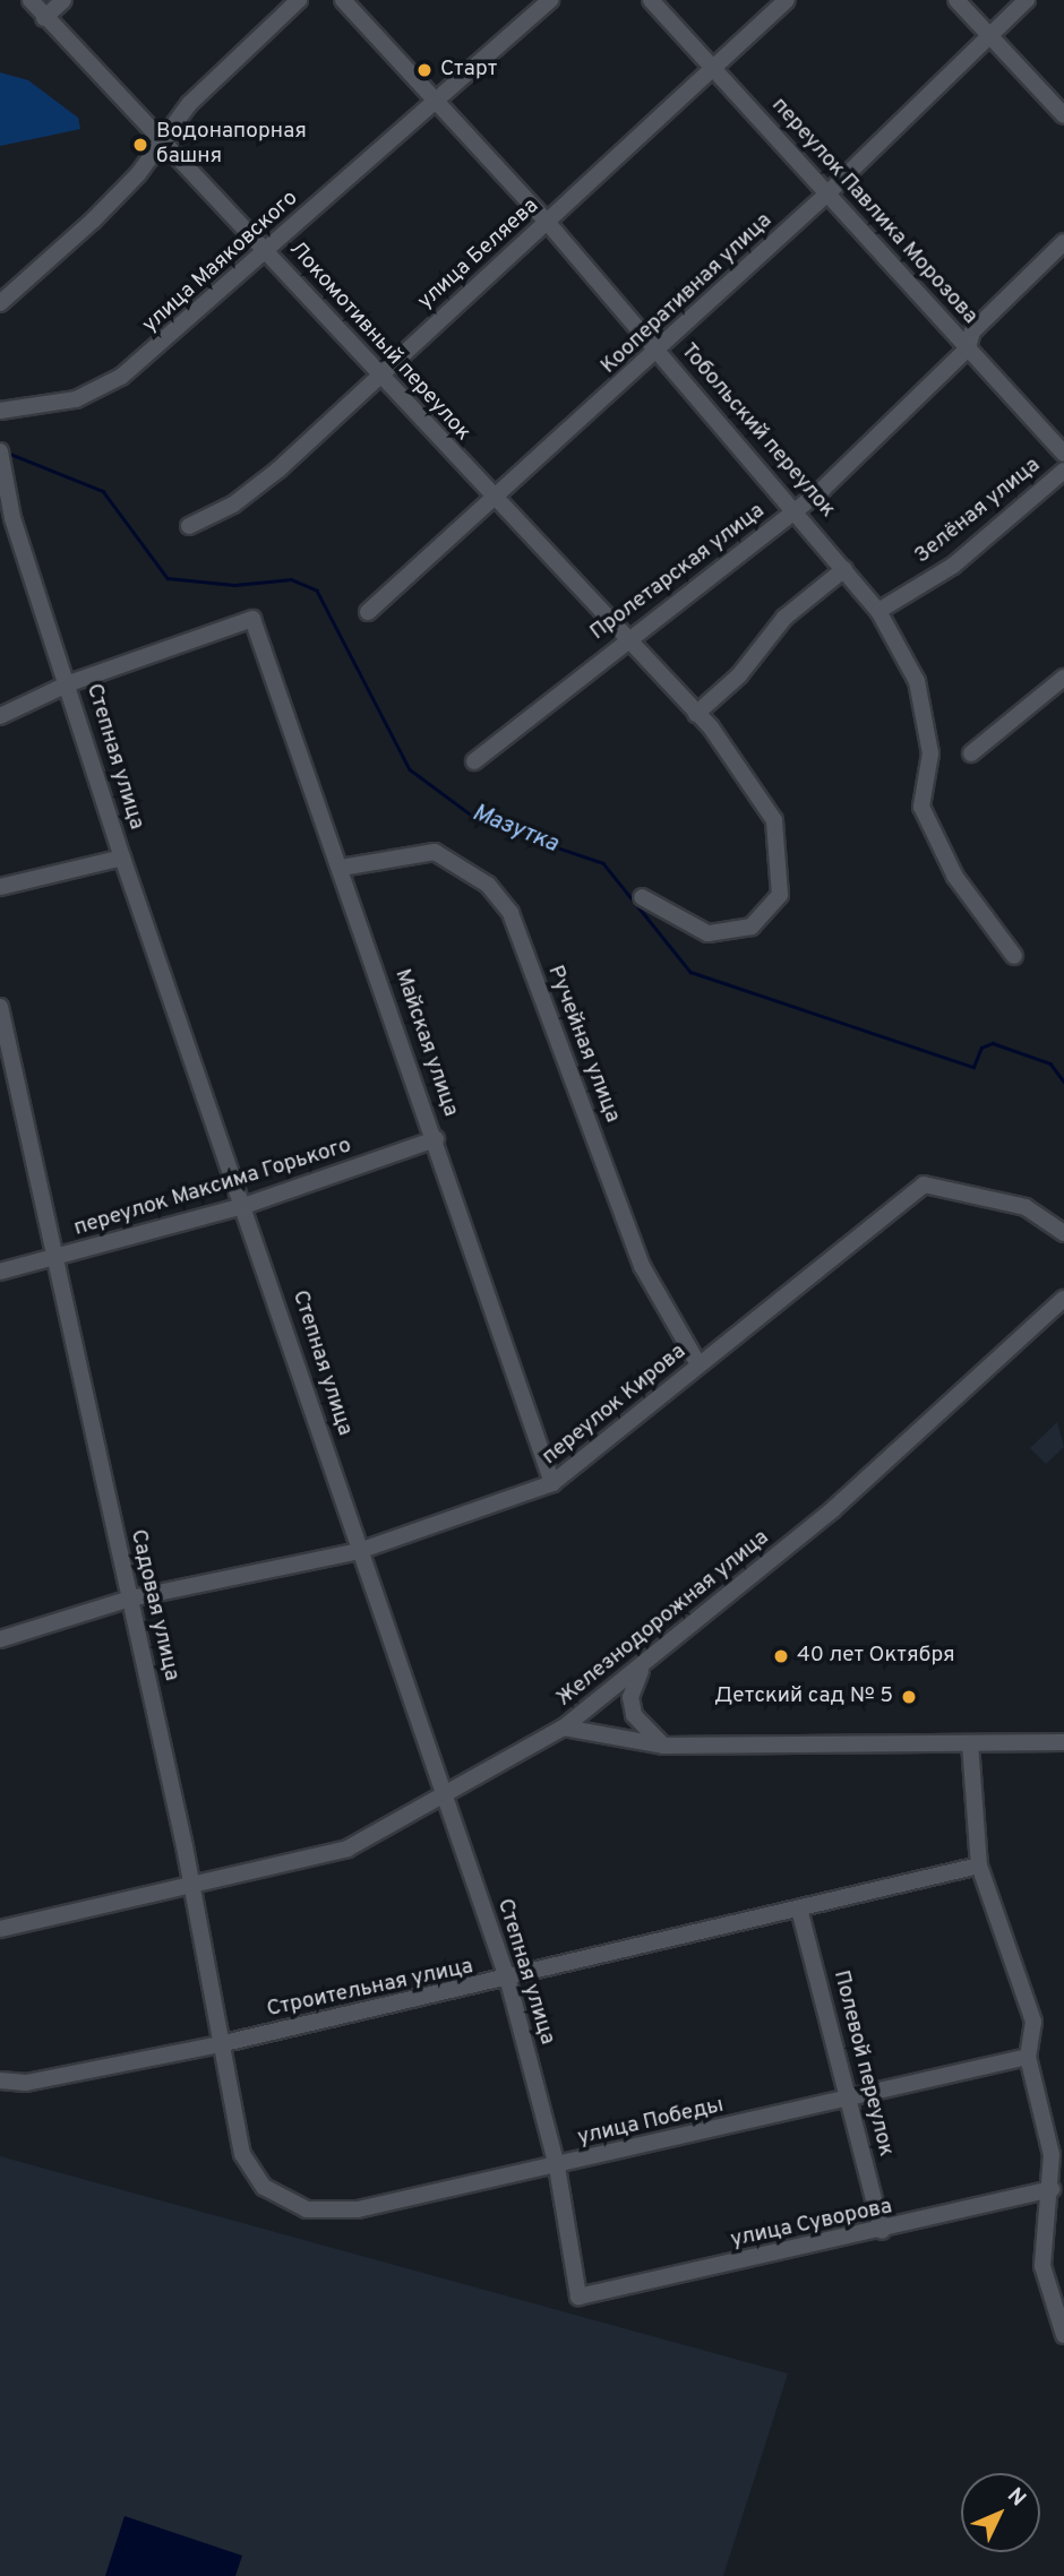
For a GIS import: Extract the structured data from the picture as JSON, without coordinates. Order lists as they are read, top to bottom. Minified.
{"streets":{"street":["переулок Павлика Морозова","улица Беляева","улица Маяковского","Кооперативная улица","Локомотивный переулок","Тобольский переулок","Зелёная улица","Пролетарская улица","Степная улица","Майская улица","Ручейная улица","переулок Максима Горького","переулок Кирова","Садовая улица","Железнодорожная улица","Строительная улица","Полевой переулок","улица Победы","улица Суворова"]},"crossings":[["переулок Павлика Морозова","улица Беляева"],["переулок Павлика Морозова","Кооперативная улица"],["переулок Павлика Морозова","Пролетарская улица"],["улица Беляева","Локомотивный переулок"],["улица Беляева","Тобольский переулок"],["улица Маяковского","Локомотивный переулок"],["улица Маяковского","Тобольский переулок"],["Кооперативная улица","Локомотивный переулок"],["Кооперативная улица","Тобольский переулок"],["Локомотивный переулок","Пролетарская улица"],["Тобольский переулок","Зелёная улица"],["Тобольский переулок","Пролетарская улица"],["Степная улица","Майская улица"],["Степная улица","переулок Максима Горького"],["Степная улица","переулок Кирова"],["Степная улица","Железнодорожная улица"],["Степная улица","Строительная улица"],["Степная улица","улица Победы"],["Степная улица","улица Суворова"],["Майская улица","Ручейная улица"],["Майская улица","переулок Максима Горького"],["Майская улица","переулок Кирова"],["Ручейная улица","переулок Кирова"],["переулок Максима Горького","Садовая улица"],["переулок Кирова","Садовая улица"],["Садовая улица","Железнодорожная улица"],["Садовая улица","Строительная улица"],["Садовая улица","улица Победы"],["Строительная улица","Полевой переулок"],["Полевой переулок","улица Победы"],["Полевой переулок","улица Суворова"]],"water":["Мазутка"],"places":["Старт","Водонапорная башня","40 лет Октября","Детский сад № 5"],"north":"top right"}
